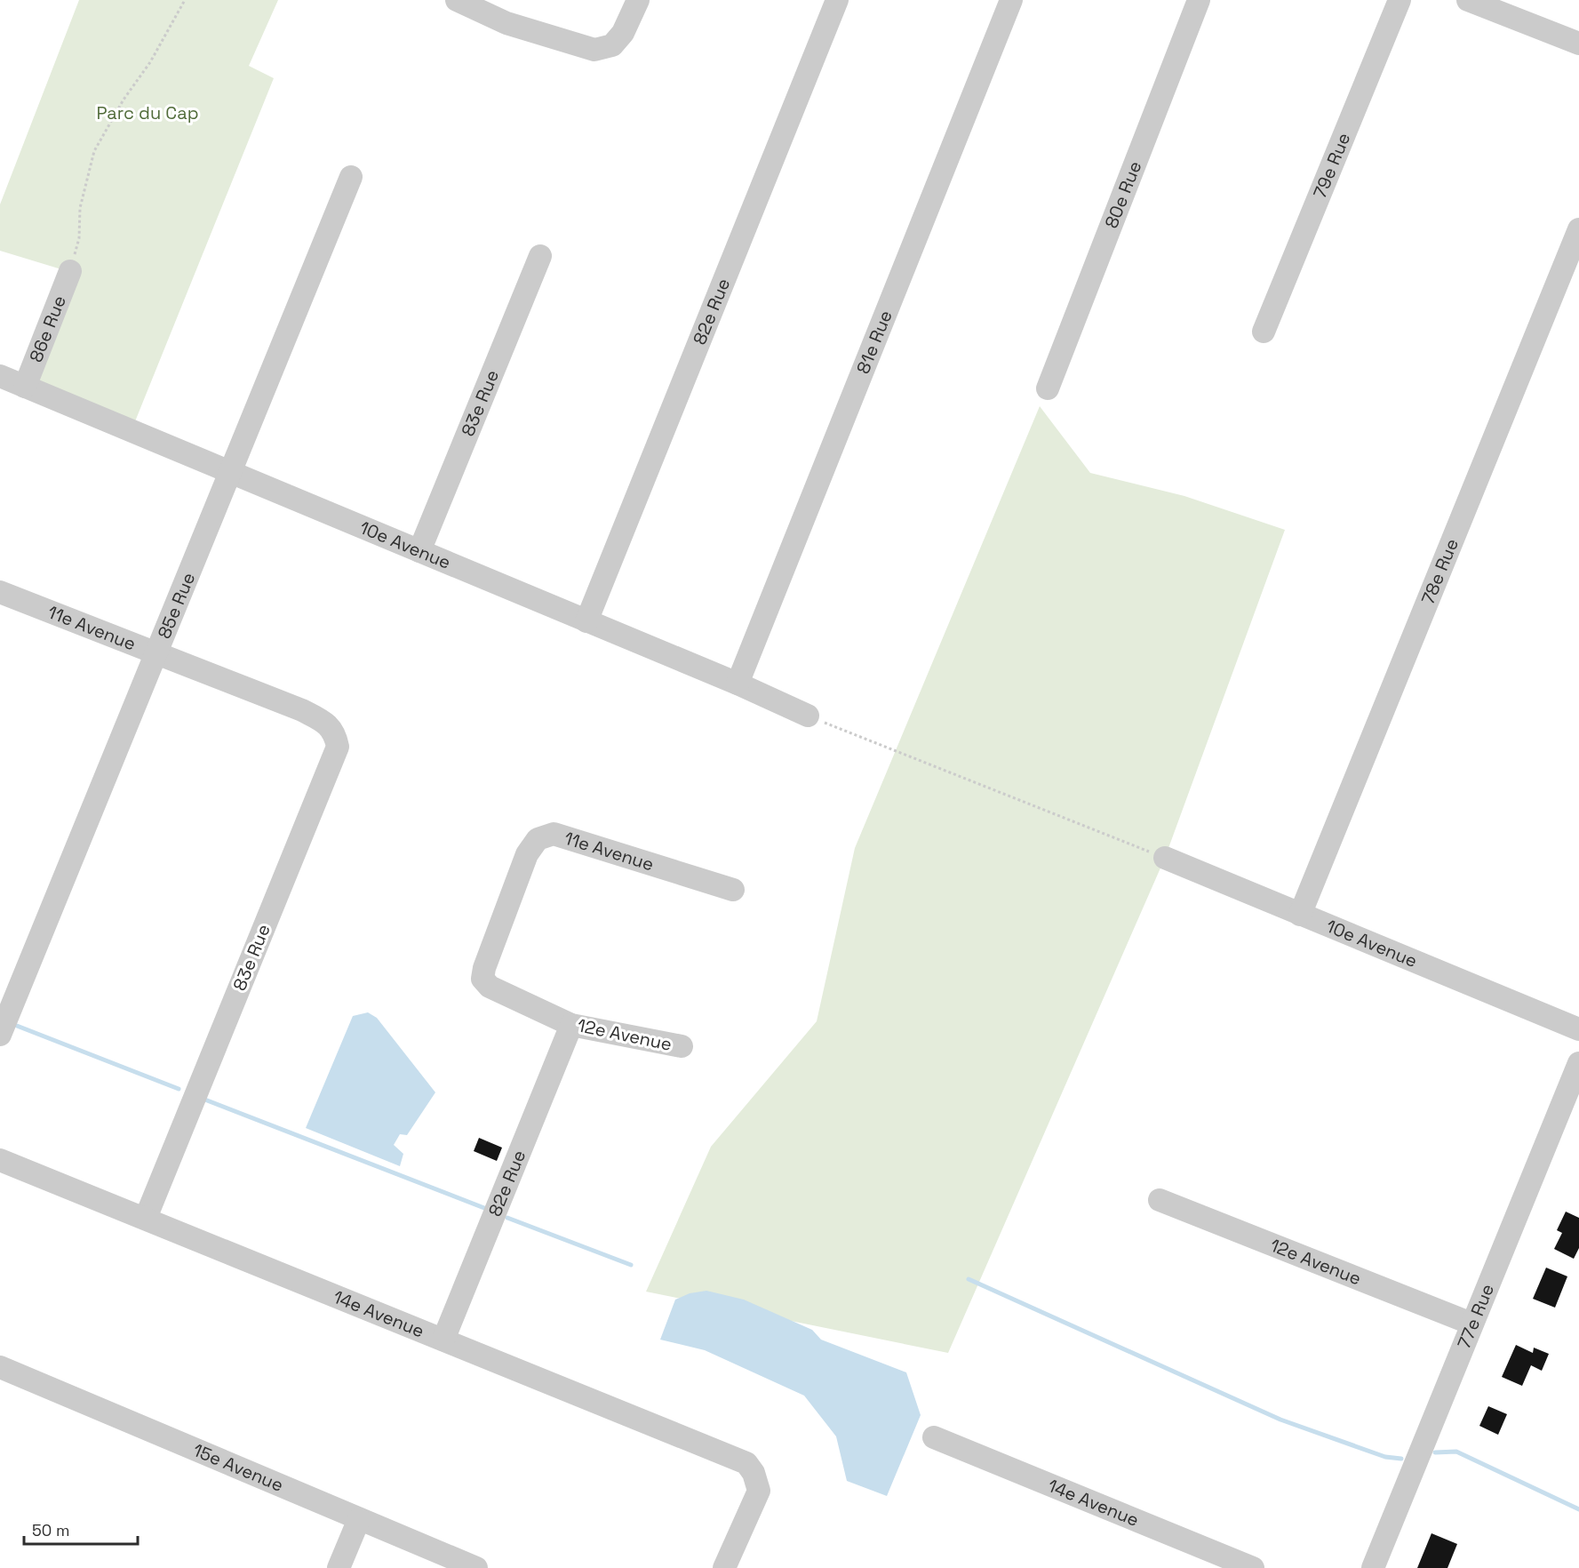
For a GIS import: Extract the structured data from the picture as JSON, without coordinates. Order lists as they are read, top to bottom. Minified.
{"streets":{"street":["79e Rue","80e Rue","82e Rue","86e Rue","81e Rue","83e Rue","10e Avenue","78e Rue","85e Rue","11e Avenue","12e Avenue","14e Avenue","77e Rue","15e Avenue"]},"crossings":[["82e Rue","10e Avenue"],["82e Rue","12e Avenue"],["82e Rue","14e Avenue"],["86e Rue","10e Avenue"],["81e Rue","10e Avenue"],["83e Rue","10e Avenue"],["83e Rue","11e Avenue"],["83e Rue","14e Avenue"],["10e Avenue","78e Rue"],["10e Avenue","85e Rue"],["85e Rue","11e Avenue"],["11e Avenue","12e Avenue"],["12e Avenue","77e Rue"]],"parks":["Parc du Cap"],"scale_bar":"50 m"}
